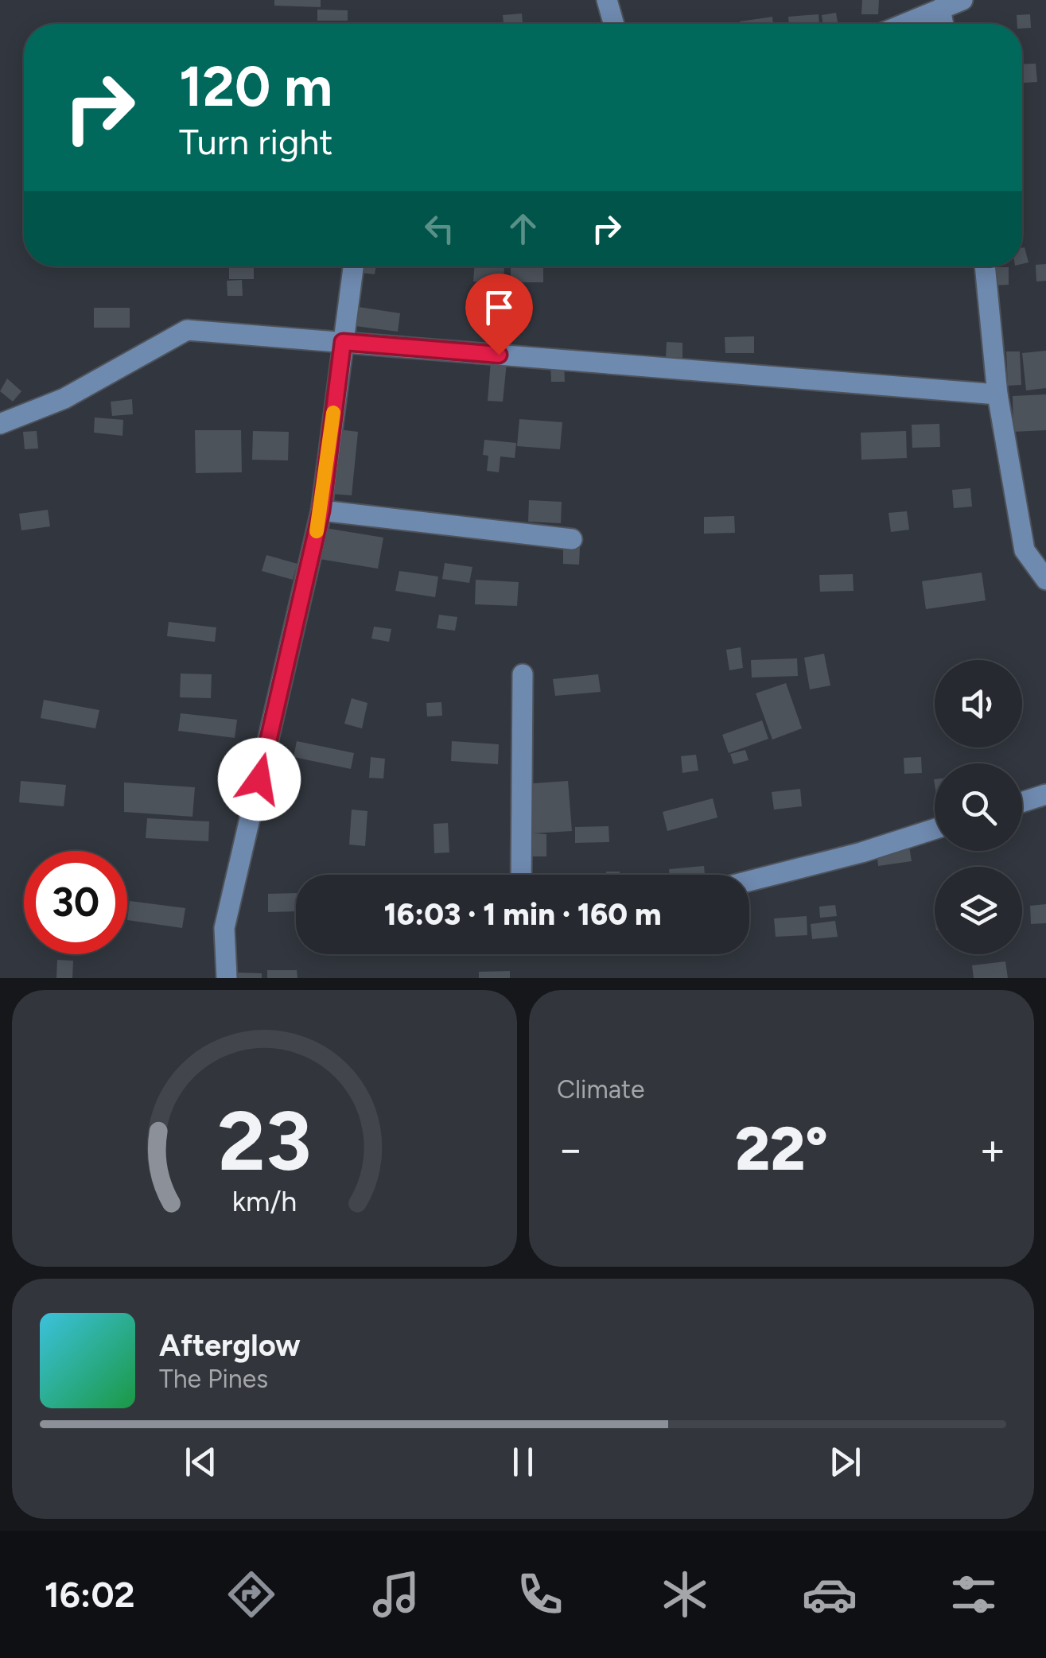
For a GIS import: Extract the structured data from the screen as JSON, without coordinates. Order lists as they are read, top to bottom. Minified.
{"page":{"turn":["120 m","Turn right"],"limit":"30","trip":"16:03 · 1 min · 160 m","tile":"Climate","heat":["−","22°","+"],"song":["Afterglow","The Pines"],"tabs":"16:02","gauge":["23","km/h"]}}
